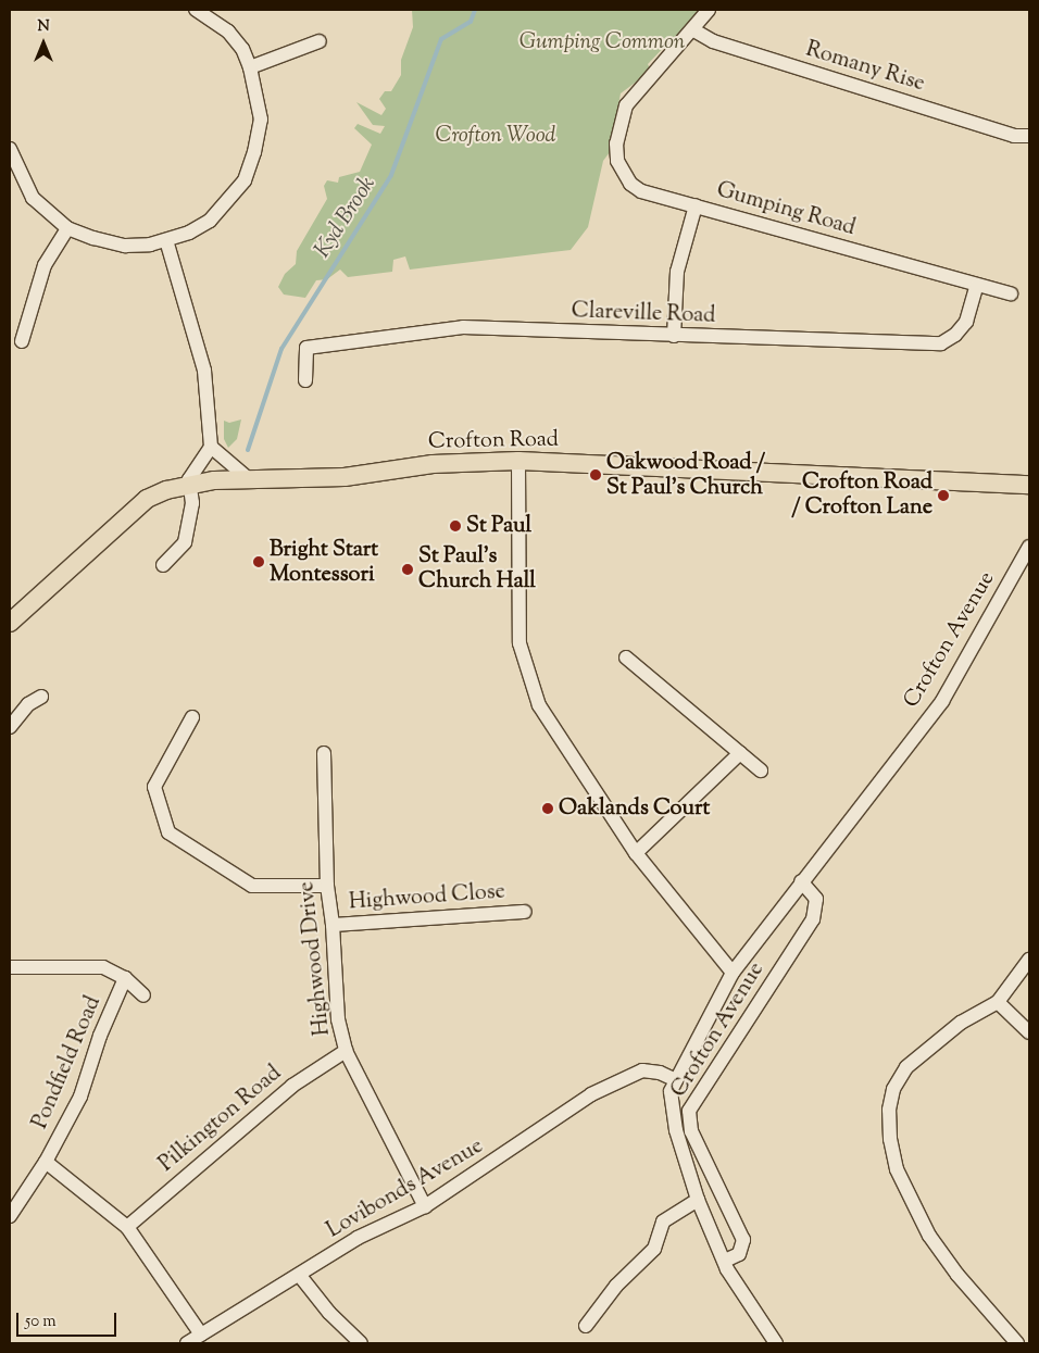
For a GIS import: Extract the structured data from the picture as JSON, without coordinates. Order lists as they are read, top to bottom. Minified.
{"streets":{"main road":["Crofton Road"],"street":["Romany Rise","Gumping Road","Clareville Road","Crofton Avenue","Highwood Close","Highwood Drive","Pondfield Road","Pilkington Road","Lovibonds Avenue"]},"crossings":[["Romany Rise","Gumping Road"],["Gumping Road","Clareville Road"],["Crofton Avenue","Lovibonds Avenue"],["Highwood Close","Highwood Drive"],["Highwood Drive","Pilkington Road"],["Highwood Drive","Lovibonds Avenue"]],"water":["Kyd Brook"],"parks":["Gumping Common","Crofton Wood"],"places":["Oakwood Road / St Paul's Church","Crofton Road / Crofton Lane","St Paul","Bright Start Montessori","St Paul's Church Hall","Oaklands Court"],"scale_bar":"50 m","north":"top"}
